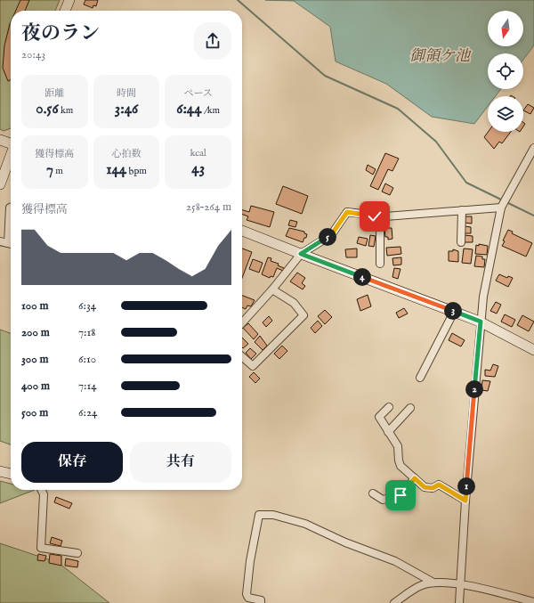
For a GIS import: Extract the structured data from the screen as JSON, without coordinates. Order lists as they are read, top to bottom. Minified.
{"water":["御領ケ池"],"north":"bottom","page":{"heading":["夜のラン","20:43"],"stats":[["距離","0.56 km"],["時間","3:46"],["ペース","6:44 /km"],["獲得標高","7 m"],["心拍数","144 bpm"],["kcal","43"]],"chart":["獲得標高","258–264 m"],"pins":["5","4","3","2","1"],"list":[{"name":"100 m","note":"6:34"},{"name":"200 m","note":"7:18"},{"name":"300 m","note":"6:10"},{"name":"400 m","note":"7:14"},{"name":"500 m","note":"6:24"}],"buttons":["保存","共有"]}}
